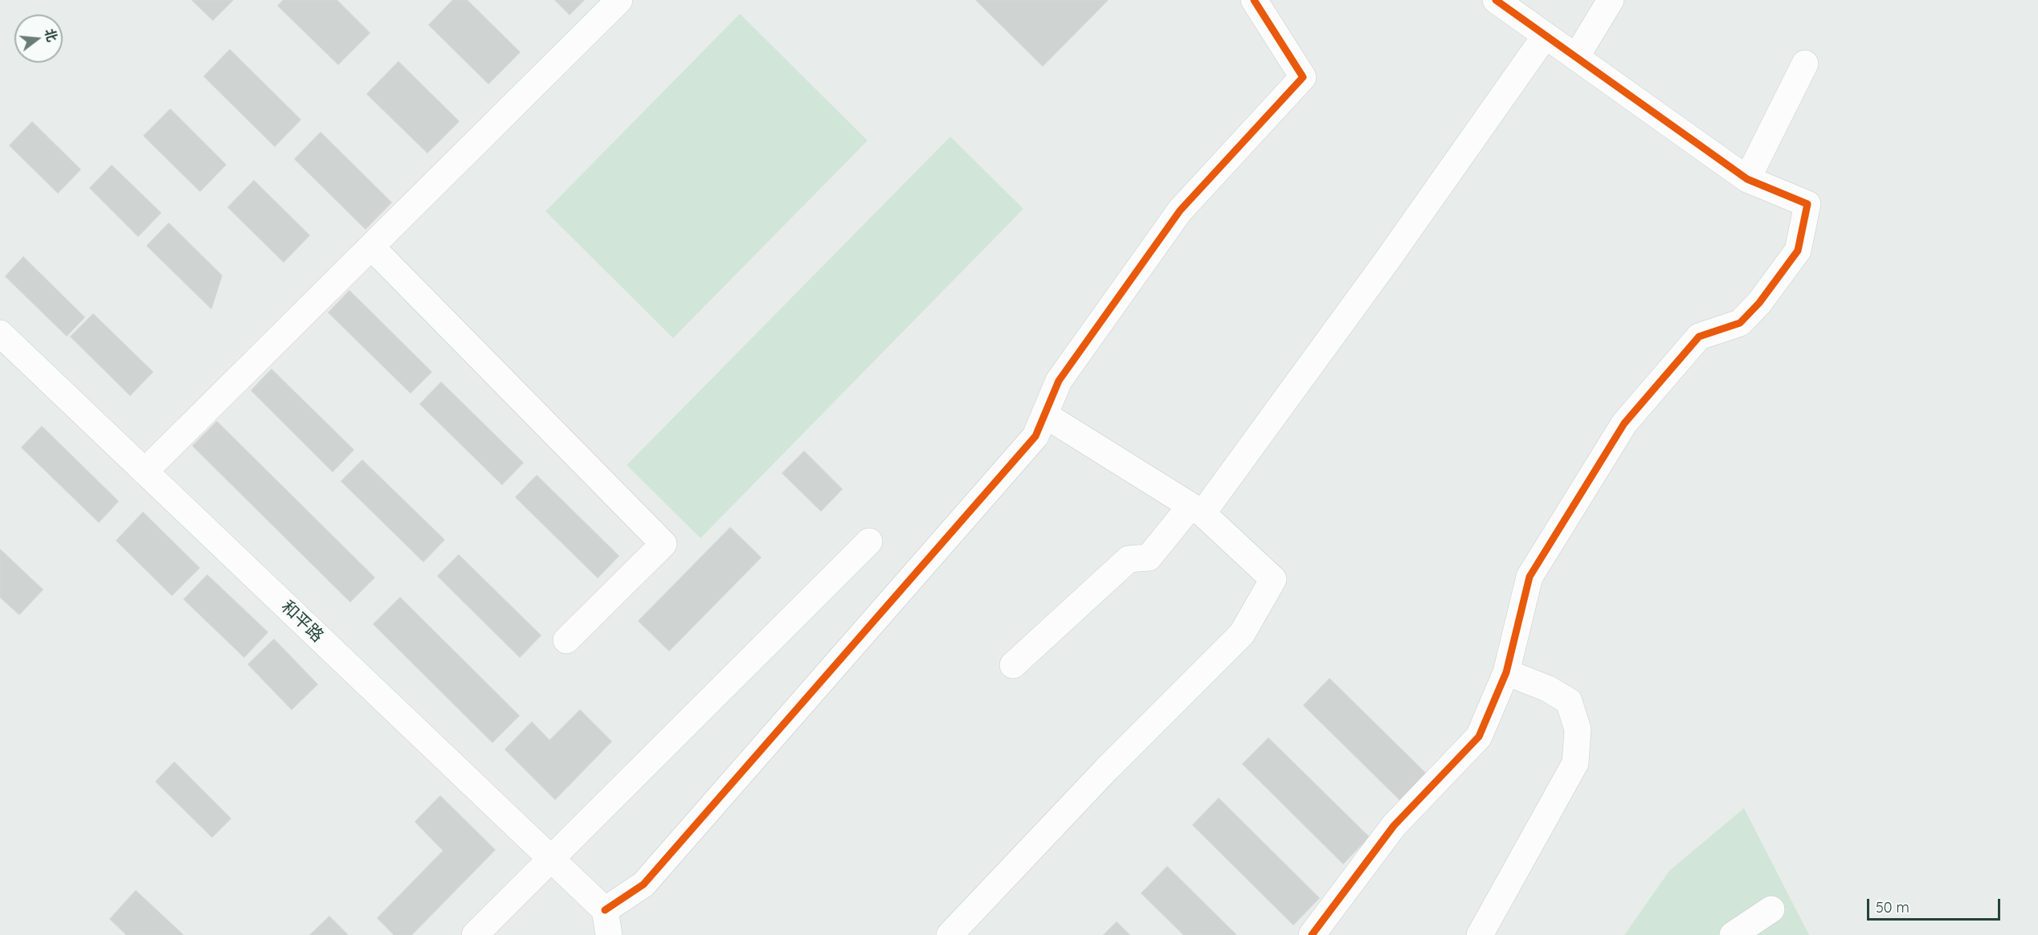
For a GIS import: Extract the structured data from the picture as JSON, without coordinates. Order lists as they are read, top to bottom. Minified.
{"streets":{"street":["和平路"]},"scale_bar":"50 m","north":"right"}
